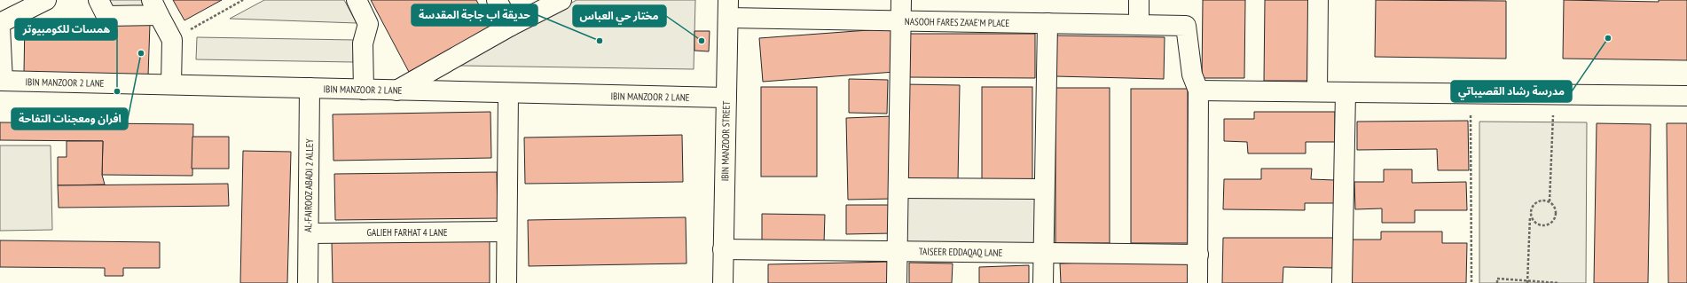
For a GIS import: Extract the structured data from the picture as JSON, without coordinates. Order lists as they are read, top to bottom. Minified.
{"streets":{"street":["NASOOH FARES ZA'AE'M PLACE","IBIN MANZOOR 2 LANE","IBIN MANZOOR STREET","AL-FAIROOZ ABADI 2 ALLEY","GALIEH FARHAT 4 LANE","TAISEER EDDAQAQ LANE"]},"crossings":[["NASOOH FARES ZA'AE'M PLACE","IBIN MANZOOR STREET"],["IBIN MANZOOR 2 LANE","IBIN MANZOOR STREET"],["IBIN MANZOOR 2 LANE","AL-FAIROOZ ABADI 2 ALLEY"],["IBIN MANZOOR STREET","TAISEER EDDAQAQ LANE"],["AL-FAIROOZ ABADI 2 ALLEY","GALIEH FARHAT 4 LANE"]],"places":["مدرسة رشاد القصيباتي","حديقة اب جاجة المقدسة","مختار حي العباس","افران ومعجنات التفاحة","همسات للكومبيوتر"]}
